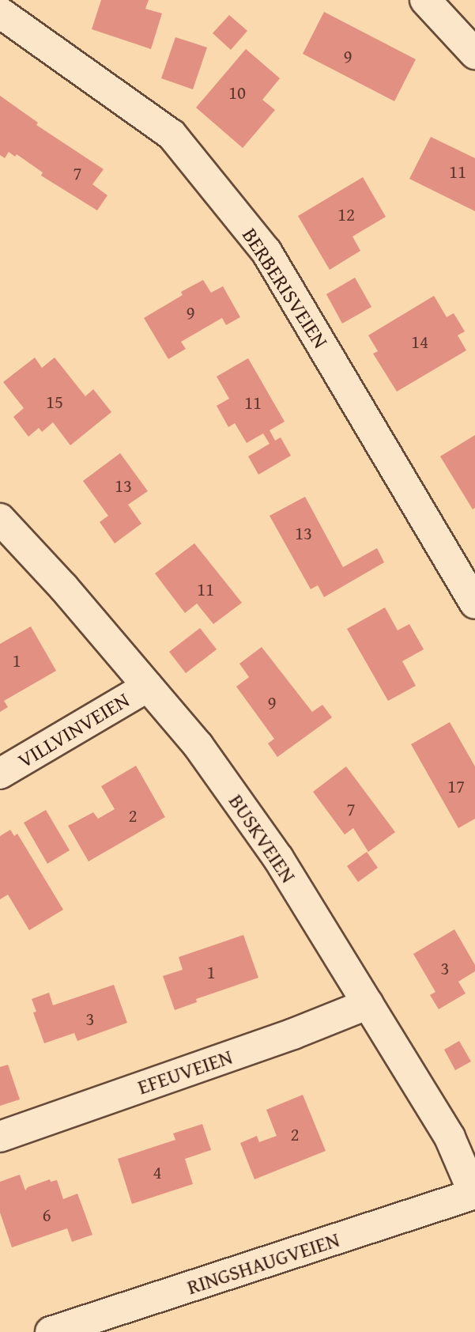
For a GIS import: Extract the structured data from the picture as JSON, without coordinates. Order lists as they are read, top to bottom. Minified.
{"streets":{"street":["BERBERISVEIEN","VILLVINVEIEN","BUSKVEIEN","EFEUVEIEN","RINGSHAUGVEIEN"]},"crossings":[["VILLVINVEIEN","BUSKVEIEN"],["BUSKVEIEN","EFEUVEIEN"],["BUSKVEIEN","RINGSHAUGVEIEN"]],"house_numbers":["9","10","11","7","12","9","14","15","11","13","13","11","1","9","17","7","2","3","1","3","2","4","6"]}
